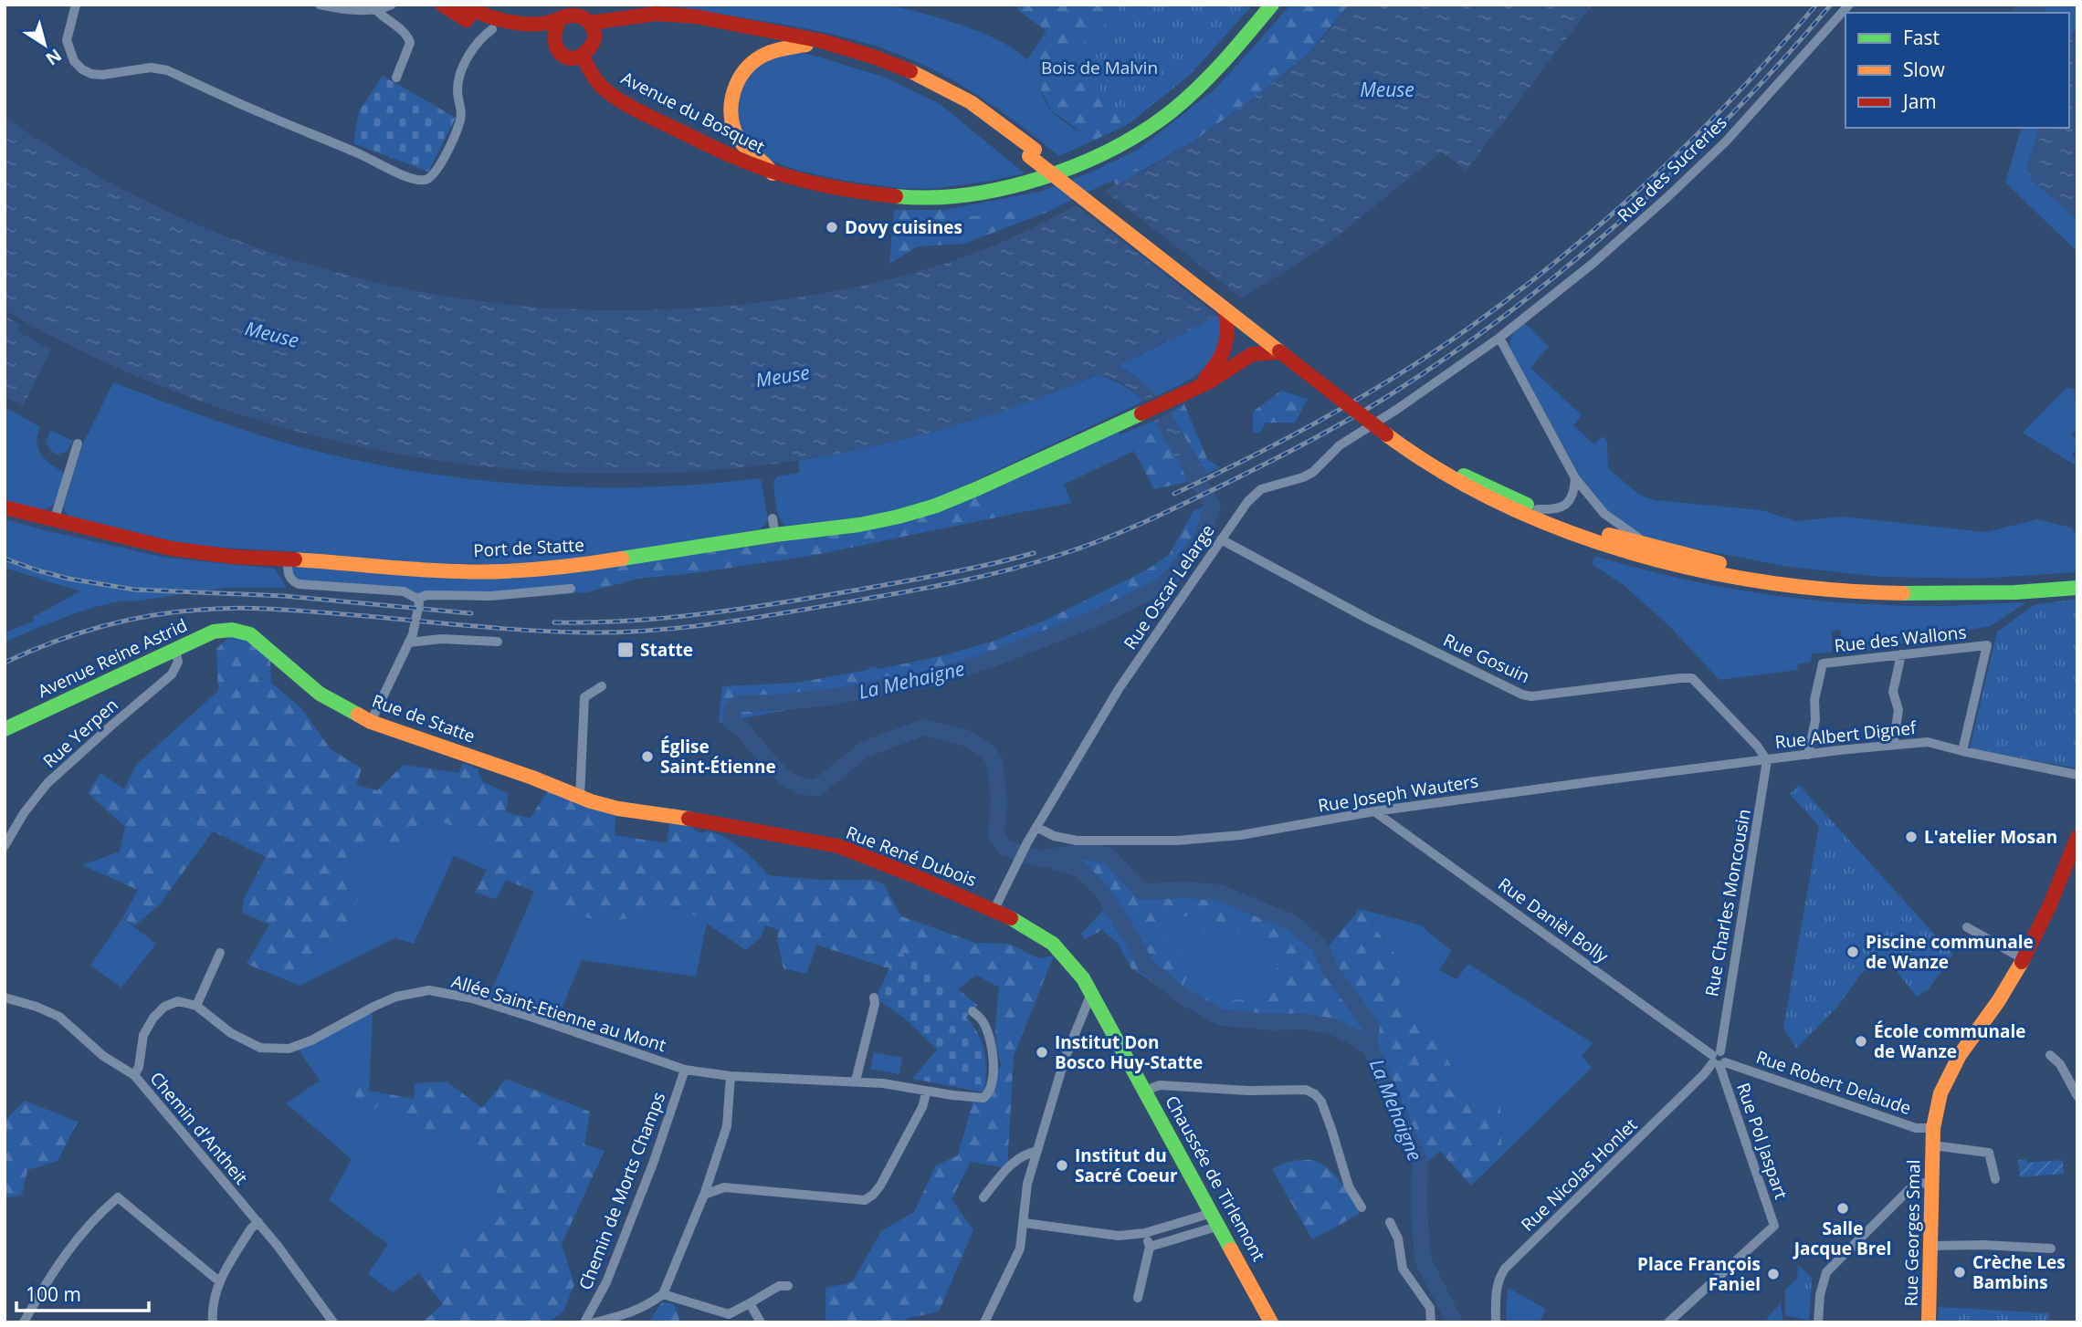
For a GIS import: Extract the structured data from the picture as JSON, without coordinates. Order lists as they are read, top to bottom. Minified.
{"streets":{"main road":["Avenue du Bosquet","Port de Statte","Avenue Reine Astrid","Rue de Statte","Rue René Dubois","Chaussée de Tirlemont","Rue Georges Smal"],"street":["Rue des Sucreries","Rue Oscar Lelarge","Rue des Wallons","Rue Gosuin","Rue Yerpen","Rue Albert Dignef","Rue Joseph Wauters","Rue Charles Moncousin","Rue Danièl Bolly","Allée Saint-Etienne au Mont","Rue Robert Delaude","Chemin d'Antheit","Rue Pol Jaspart","Rue Nicolas Honlet","Chemin de Morts Champs"]},"crossings":[["Rue des Sucreries","Rue Oscar Lelarge"],["Rue Oscar Lelarge","Rue Gosuin"],["Rue Oscar Lelarge","Rue Joseph Wauters"],["Rue Oscar Lelarge","Rue René Dubois"],["Rue des Wallons","Rue Albert Dignef"],["Avenue Reine Astrid","Rue de Statte"],["Avenue Reine Astrid","Rue Yerpen"],["Rue Gosuin","Rue Albert Dignef"],["Rue Gosuin","Rue Joseph Wauters"],["Rue Gosuin","Rue Charles Moncousin"],["Rue de Statte","Rue René Dubois"],["Rue Albert Dignef","Rue Joseph Wauters"],["Rue Albert Dignef","Rue Charles Moncousin"],["Rue Joseph Wauters","Rue Charles Moncousin"],["Rue Joseph Wauters","Rue Danièl Bolly"],["Rue René Dubois","Chaussée de Tirlemont"],["Rue Charles Moncousin","Rue Danièl Bolly"],["Rue Charles Moncousin","Rue Robert Delaude"],["Rue Charles Moncousin","Rue Pol Jaspart"],["Rue Charles Moncousin","Rue Nicolas Honlet"],["Rue Danièl Bolly","Rue Robert Delaude"],["Rue Danièl Bolly","Rue Pol Jaspart"],["Rue Danièl Bolly","Rue Nicolas Honlet"],["Allée Saint-Etienne au Mont","Chemin de Morts Champs"],["Rue Robert Delaude","Rue Pol Jaspart"],["Rue Robert Delaude","Rue Nicolas Honlet"],["Rue Robert Delaude","Rue Georges Smal"],["Rue Pol Jaspart","Rue Nicolas Honlet"]],"water":["Meuse","La Mehaigne"],"parks":["Bois de Malvin"],"places":{"other":["Dovy cuisines","Église Saint-Étienne","L'atelier Mosan","Piscine communale de Wanze","École communale de Wanze","Institut Don Bosco Huy-Statte","Institut du Sacré Coeur","Salle Jacque Brel","Crèche Les Bambins","Place François Faniel"],"transit":["Statte"]},"legend":["Fast","Slow","Jam"],"scale_bar":"100 m","north":"bottom right"}
